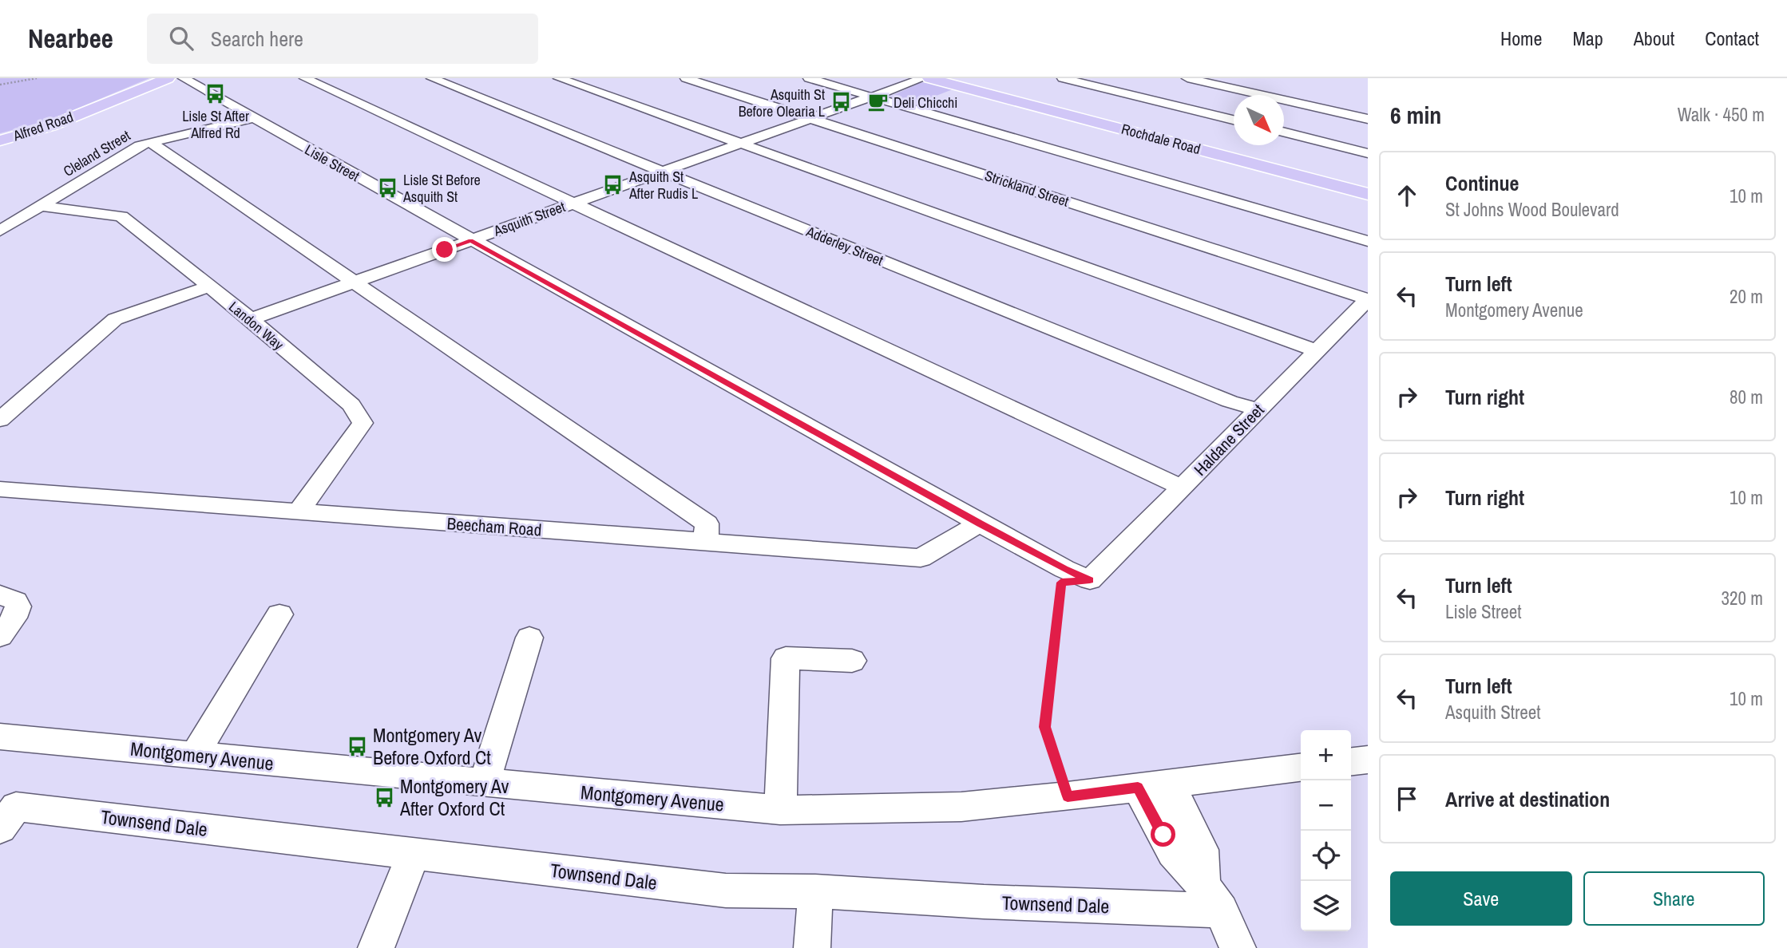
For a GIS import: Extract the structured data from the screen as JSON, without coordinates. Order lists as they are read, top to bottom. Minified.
{"streets":{"main road":["Alfred Road","Rochdale Road"],"street":["Cleland Street","Lisle Street","Strickland Street","Asquith Street","Adderley Street","Landon Way","Haldane Street","Beecham Road","Montgomery Avenue","Townsend Dale"]},"crossings":[["Alfred Road","Lisle Street"],["Cleland Street","Lisle Street"],["Cleland Street","Landon Way"],["Lisle Street","Asquith Street"],["Lisle Street","Haldane Street"],["Lisle Street","Beecham Road"],["Strickland Street","Asquith Street"],["Strickland Street","Haldane Street"],["Asquith Street","Adderley Street"],["Asquith Street","Landon Way"],["Adderley Street","Haldane Street"],["Landon Way","Beecham Road"]],"places":{"bus stop":["Lisle St After Alfred Rd","Asquith St Before Olearia L","Asquith St After Rudis L","Lisle St Before Asquith St","Montgomery Av Before Oxford Ct","Montgomery Av After Oxford Ct"],"cafe":["Deli Chicchi"]},"north":"bottom right","page":{"header":"Nearbee","search":"Search here","nav":["Home","Map","About","Contact"],"heading":["6 min","Walk · 450 m"],"list":[["Continue","St Johns Wood Boulevard","10 m"],["Turn left","Montgomery Avenue","20 m"],["Turn right","80 m"],["Turn right","10 m"],["Turn left","Lisle Street","320 m"],["Turn left","Asquith Street","10 m"],"Arrive at destination"],"map_buttons":["+","−"],"buttons":["Save","Share"]}}
